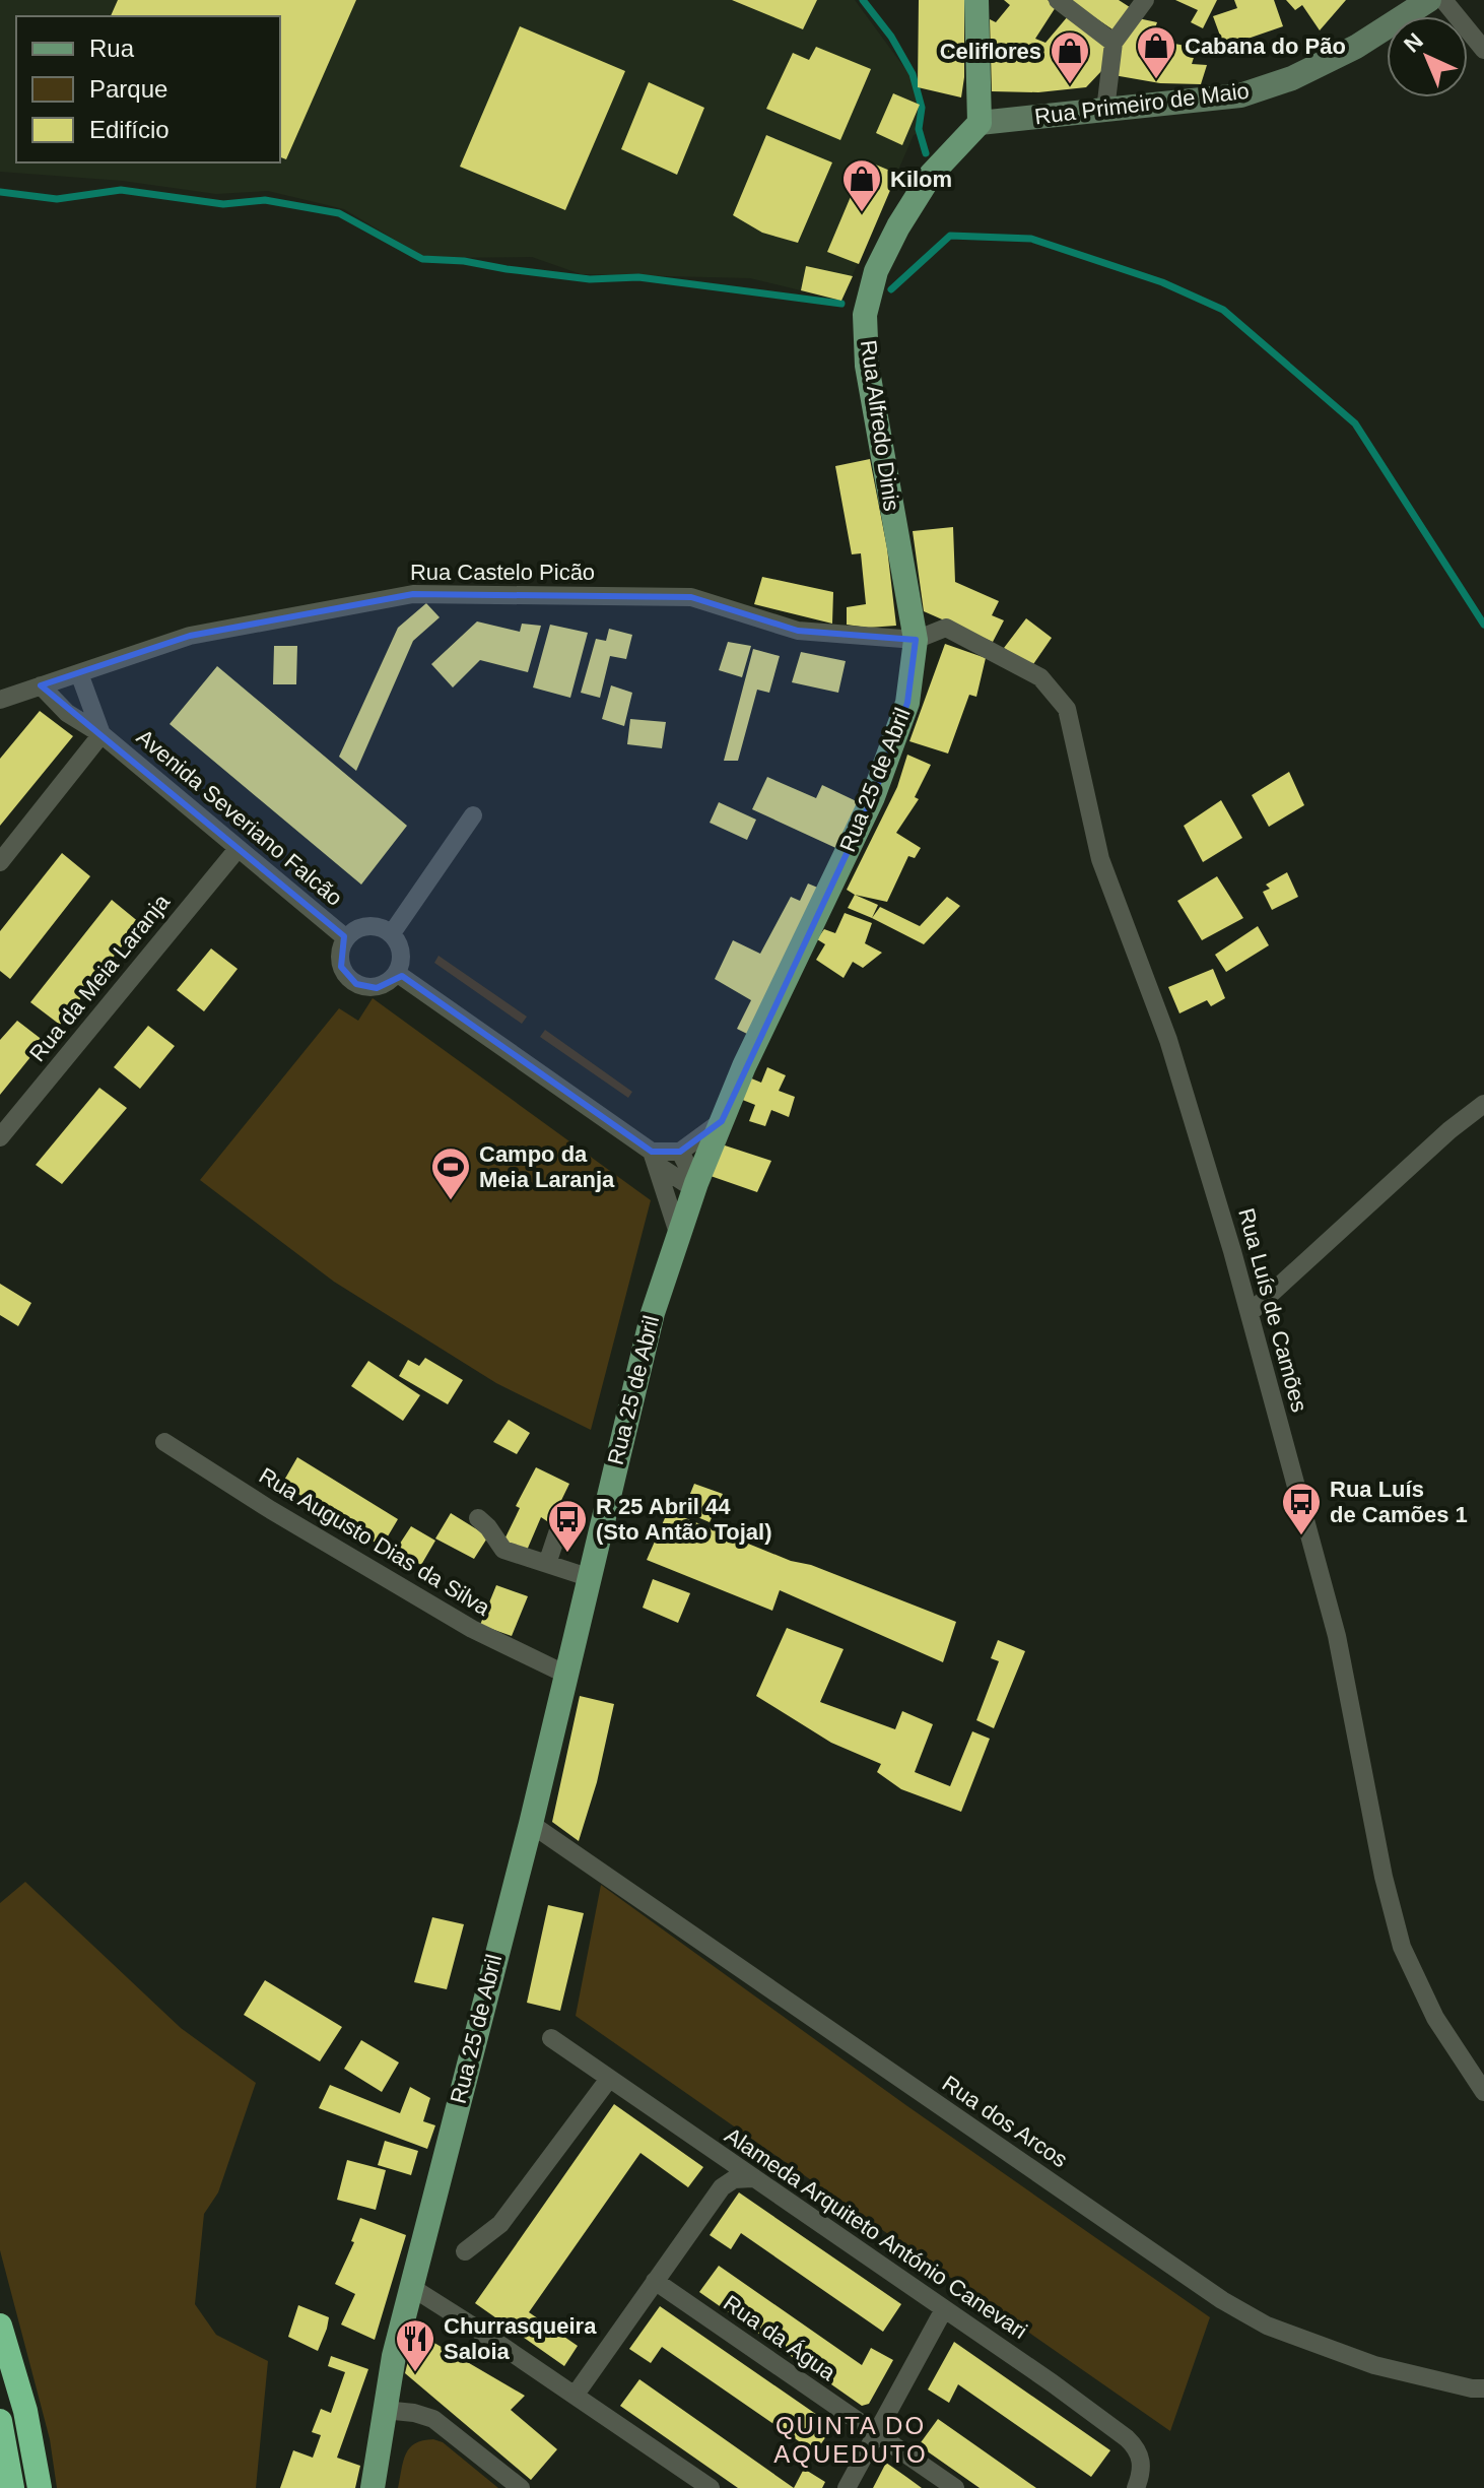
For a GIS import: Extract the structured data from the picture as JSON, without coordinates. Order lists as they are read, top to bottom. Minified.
{"streets":{"main road":["Rua Alfredo Dinis","Rua 25 de Abril"],"street":["Rua Primeiro de Maio","Rua Castelo Picão","Avenida Severiano Falcão","Rua da Meia Laranja","Rua Luís de Camões","Rua Augusto Dias da Silva","Rua dos Arcos","Alameda Arquiteto António Canevari","Rua da Água"]},"crossings":[["Rua Primeiro de Maio","Rua Alfredo Dinis"],["Rua Alfredo Dinis","Rua Castelo Picão"],["Rua Alfredo Dinis","Rua 25 de Abril"],["Rua Alfredo Dinis","Rua Luís de Camões"],["Rua Castelo Picão","Rua 25 de Abril"],["Rua Castelo Picão","Avenida Severiano Falcão"],["Rua Castelo Picão","Rua Luís de Camões"],["Rua 25 de Abril","Rua Luís de Camões"],["Rua 25 de Abril","Rua Augusto Dias da Silva"],["Rua 25 de Abril","Rua dos Arcos"],["Avenida Severiano Falcão","Rua da Meia Laranja"]],"districts":["QUINTA DO AQUEDUTO"],"places":{"shop":["Cabana do Pão","Celiflores","Kilom"],"sports":["Campo da Meia Laranja"],"bus stop":["Rua Luís de Camões 1","R 25 Abril 44 (Sto Antão Tojal)"],"restaurant":["Churrasqueira Saloia"]},"legend":["Rua","Parque","Edifício"],"north":"top left"}
